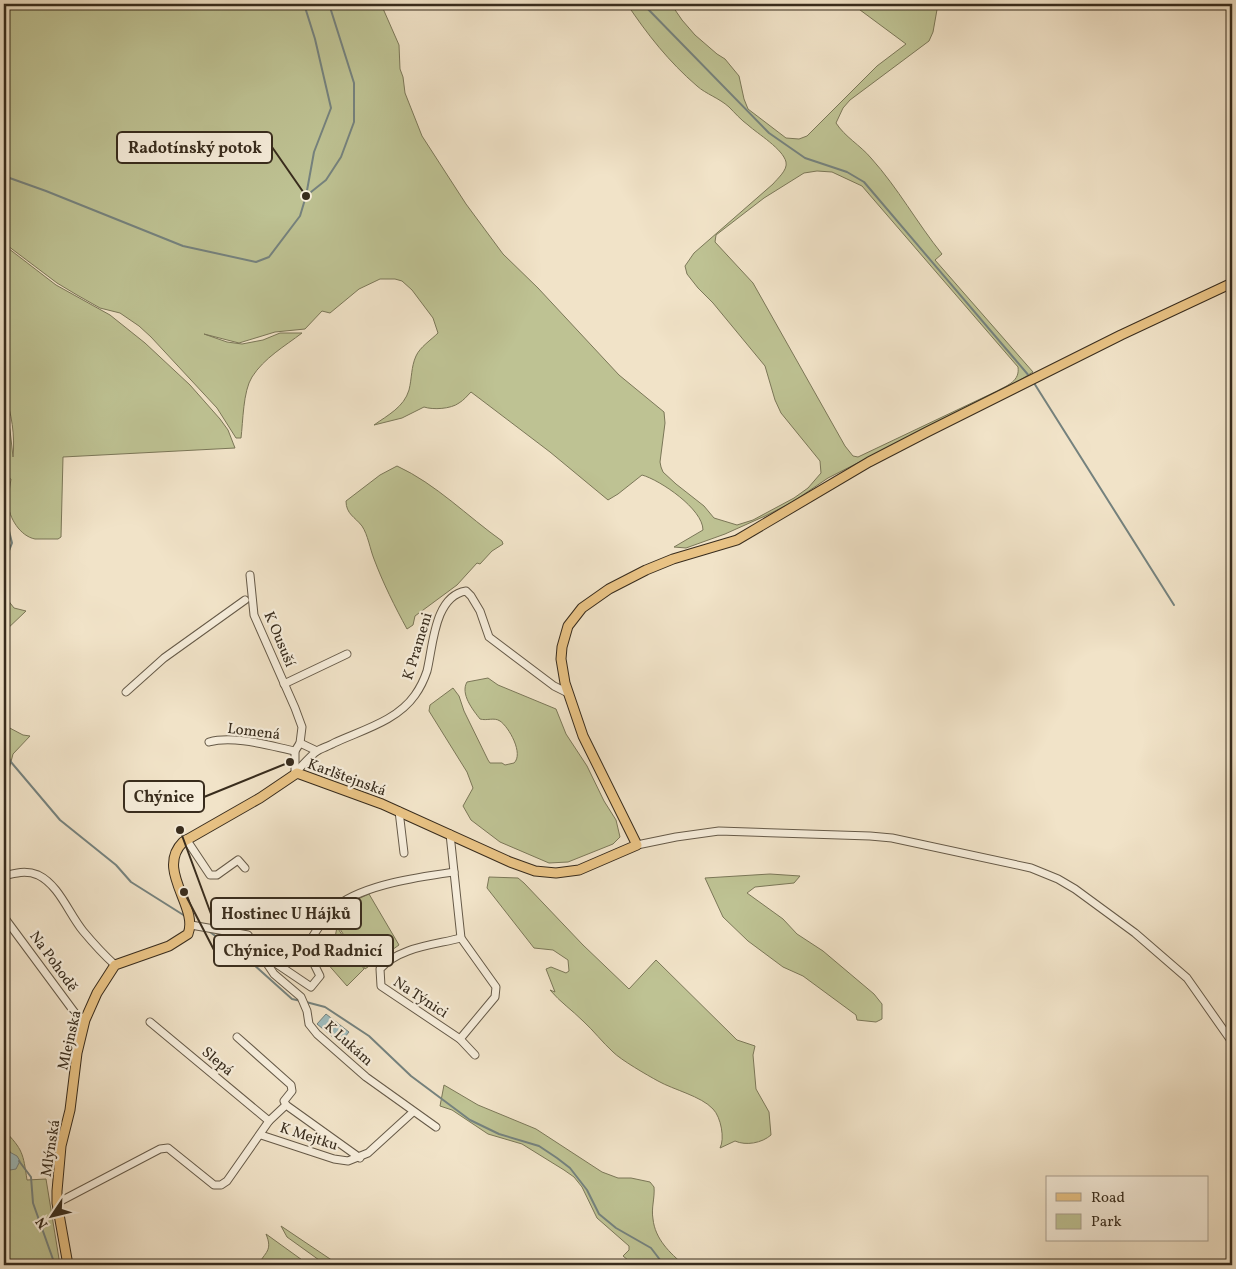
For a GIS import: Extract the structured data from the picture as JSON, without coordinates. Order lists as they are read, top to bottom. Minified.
{"streets":{"main road":["Karlštejnská","Mlejnská","Mlýnská"],"street":["K Ousuší","K Prameni","Lomená","Na Pohodě","Na Týnici","K Lukám","Slepá","K Mejtku"]},"crossings":[["Na Pohodě","Mlejnská"],["Mlejnská","Mlýnská"],["Slepá","K Mejtku"]],"places":["Radotínský potok","Chýnice","Hostinec U Hájků","Chýnice, Pod Radnicí"],"legend":["Road","Park"],"north":"bottom left"}
